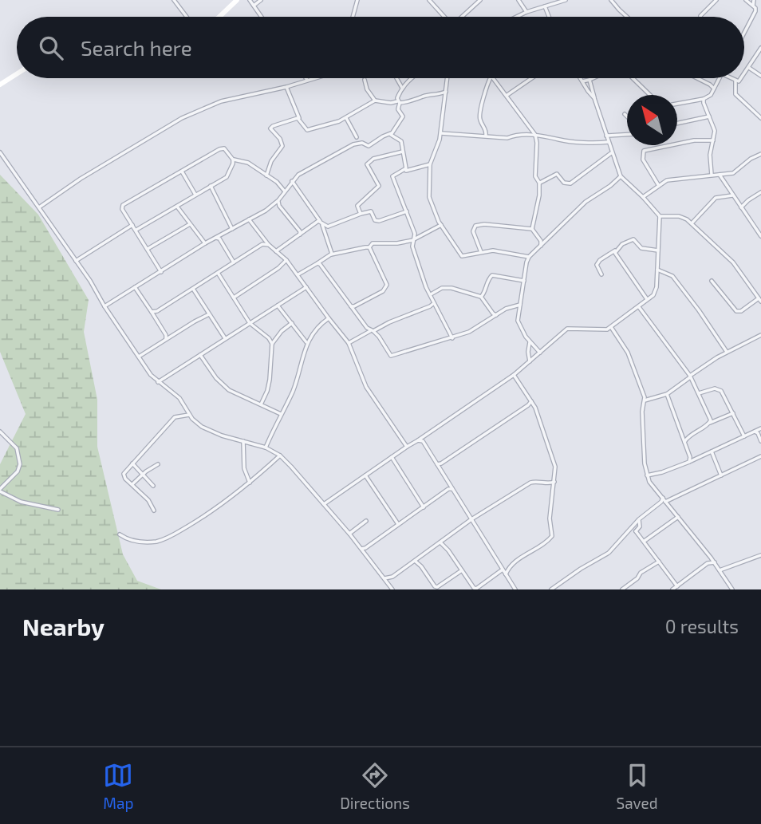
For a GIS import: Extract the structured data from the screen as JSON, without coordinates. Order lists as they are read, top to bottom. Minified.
{"north":"top left","page":{"search":"Search here","heading":["Nearby","0 results"],"nav":["Map","Directions","Saved"]}}
